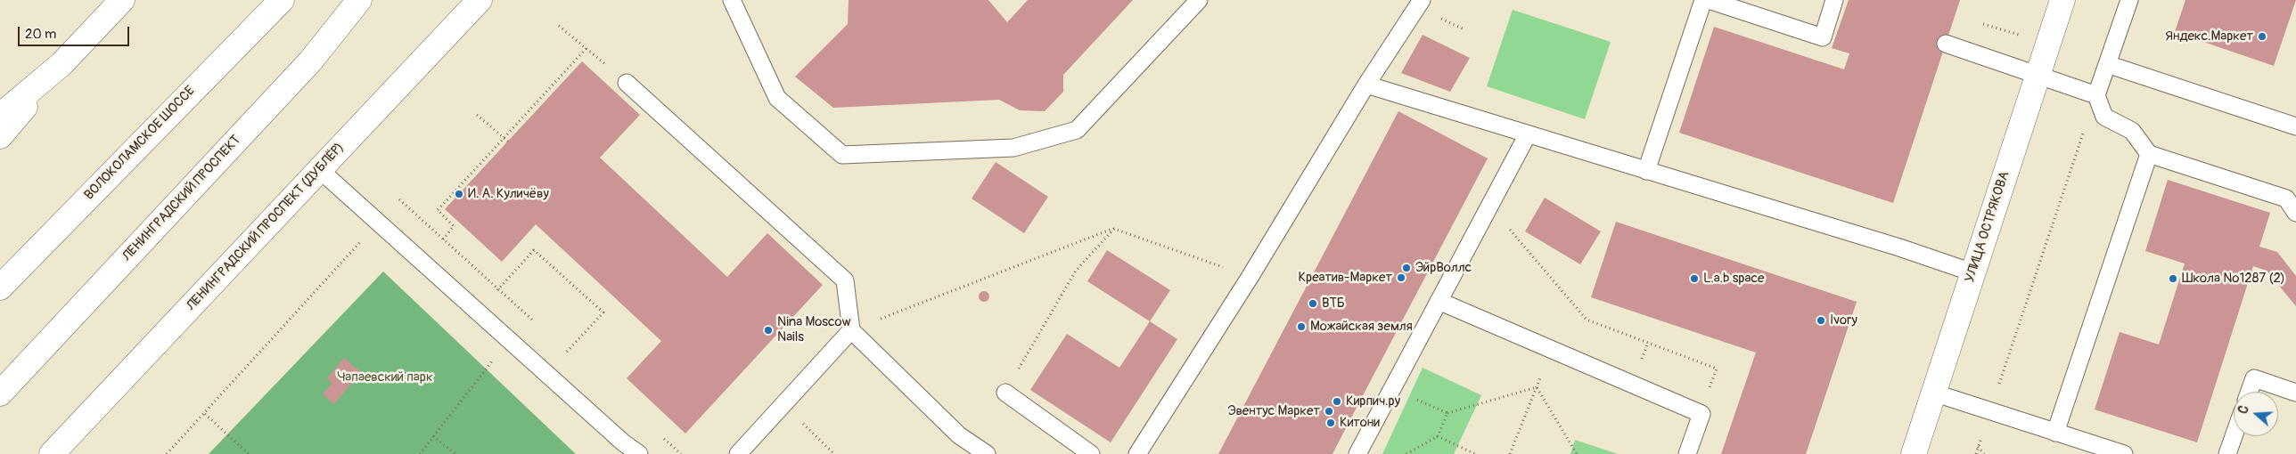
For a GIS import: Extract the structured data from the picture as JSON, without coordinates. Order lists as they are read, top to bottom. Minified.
{"streets":{"main road":["ВОЛОКОЛАМСКОЕ ШОССЕ","ЛЕНИНГРАДСКИЙ ПРОСПЕКТ","ЛЕНИНГРАДСКИЙ ПРОСПЕКТ (ДУБЛЁР)","УЛИЦА ОСТРЯКОВА"]},"parks":["Чапаевский парк"],"places":["Яндекс.Маркет","И. А. Куличёву","ЭйрВоллс","Креатив-Маркет","L.a.b space","Школа №1287 (2)","ВТБ","Ivory","Можайская земля","Nina Moscow Nails","Кирпич.ру","Эвентус Маркет","Китони"],"scale_bar":"20 m","north":"left"}
